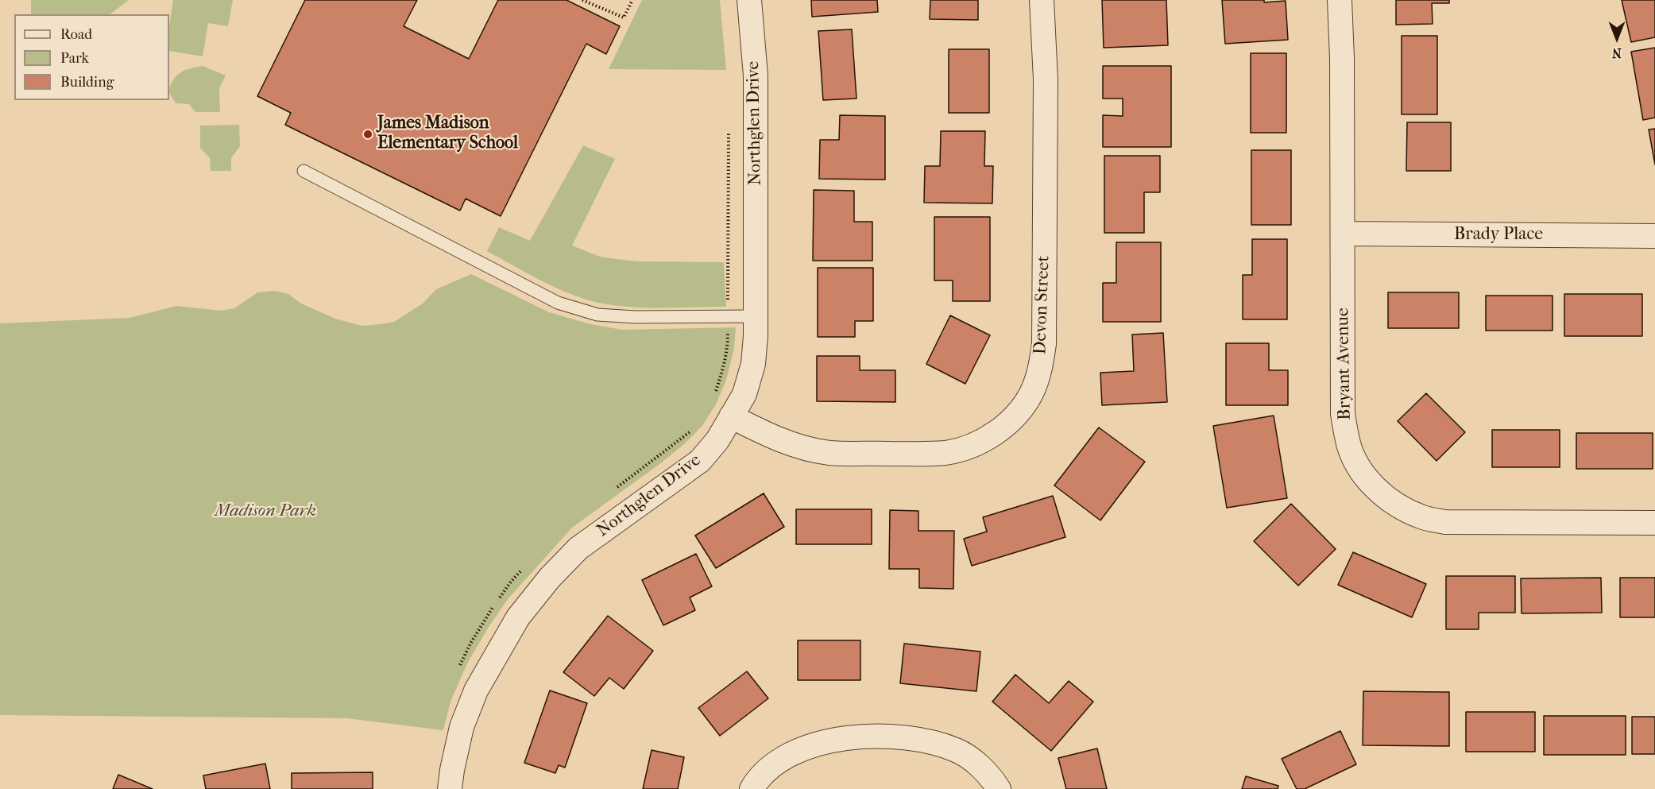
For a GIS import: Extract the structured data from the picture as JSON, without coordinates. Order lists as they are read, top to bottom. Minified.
{"streets":{"street":["Northglen Drive","Brady Place","Devon Street","Bryant Avenue"]},"crossings":[["Northglen Drive","Devon Street"],["Brady Place","Bryant Avenue"]],"parks":["Madison Park"],"places":["James Madison Elementary School"],"legend":["Road","Park","Building"],"north":"bottom"}
